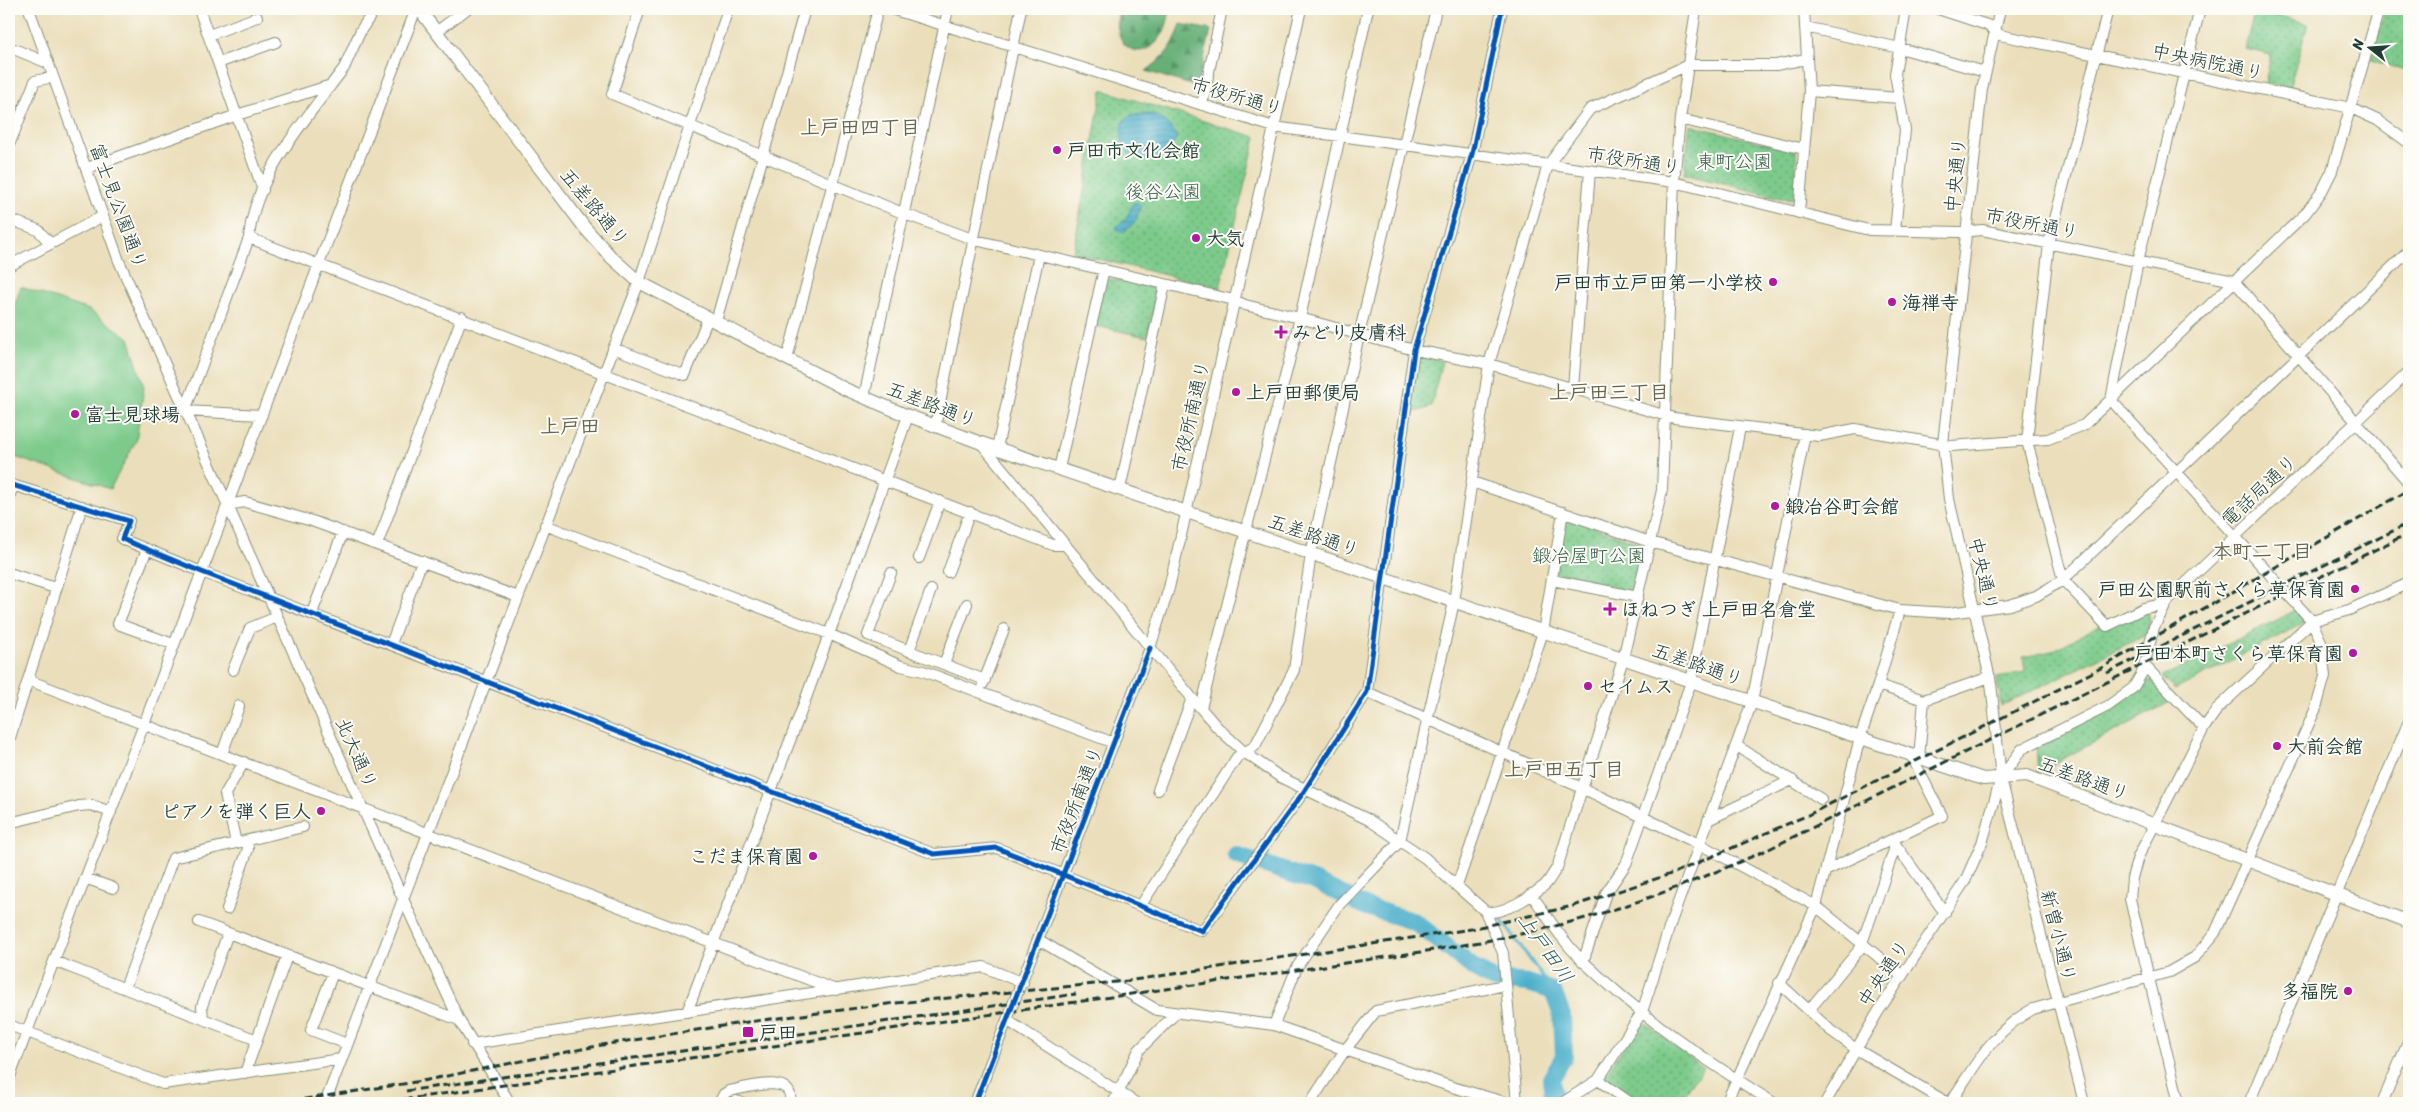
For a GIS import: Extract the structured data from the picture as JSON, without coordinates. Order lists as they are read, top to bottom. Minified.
{"streets":{"main road":["五差路通り"],"street":["中央病院通り","市役所通り","中央通り","富士見公園通り","市役所南通り","電話局通り","北大通り","新曽小通り"]},"crossings":[["中央病院通り","中央通り"],["市役所通り","中央通り"],["市役所通り","市役所南通り"],["中央通り","五差路通り"],["中央通り","電話局通り"],["中央通り","新曽小通り"],["富士見公園通り","北大通り"],["五差路通り","市役所南通り"],["五差路通り","電話局通り"],["五差路通り","新曽小通り"],["電話局通り","新曽小通り"]],"districts":["上戸田四丁目","上戸田三丁目","上戸田","本町二丁目","上戸田五丁目"],"water":["上戸田川"],"parks":["東町公園","後谷公園","鍛冶屋町公園"],"places":{"other":["戸田市文化会館","大気","戸田市立戸田第一小学校","海禅寺","上戸田郵便局","富士見球場","鍛冶谷町会館","戸田公園駅前さくら草保育園","戸田本町さくら草保育園","セイムス","大前会館","ピアノを弾く巨人","こだま保育園","多福院"],"health":["みどり皮膚科","ほねつぎ 上戸田名倉堂"],"transit":["戸田"]},"north":"left"}
